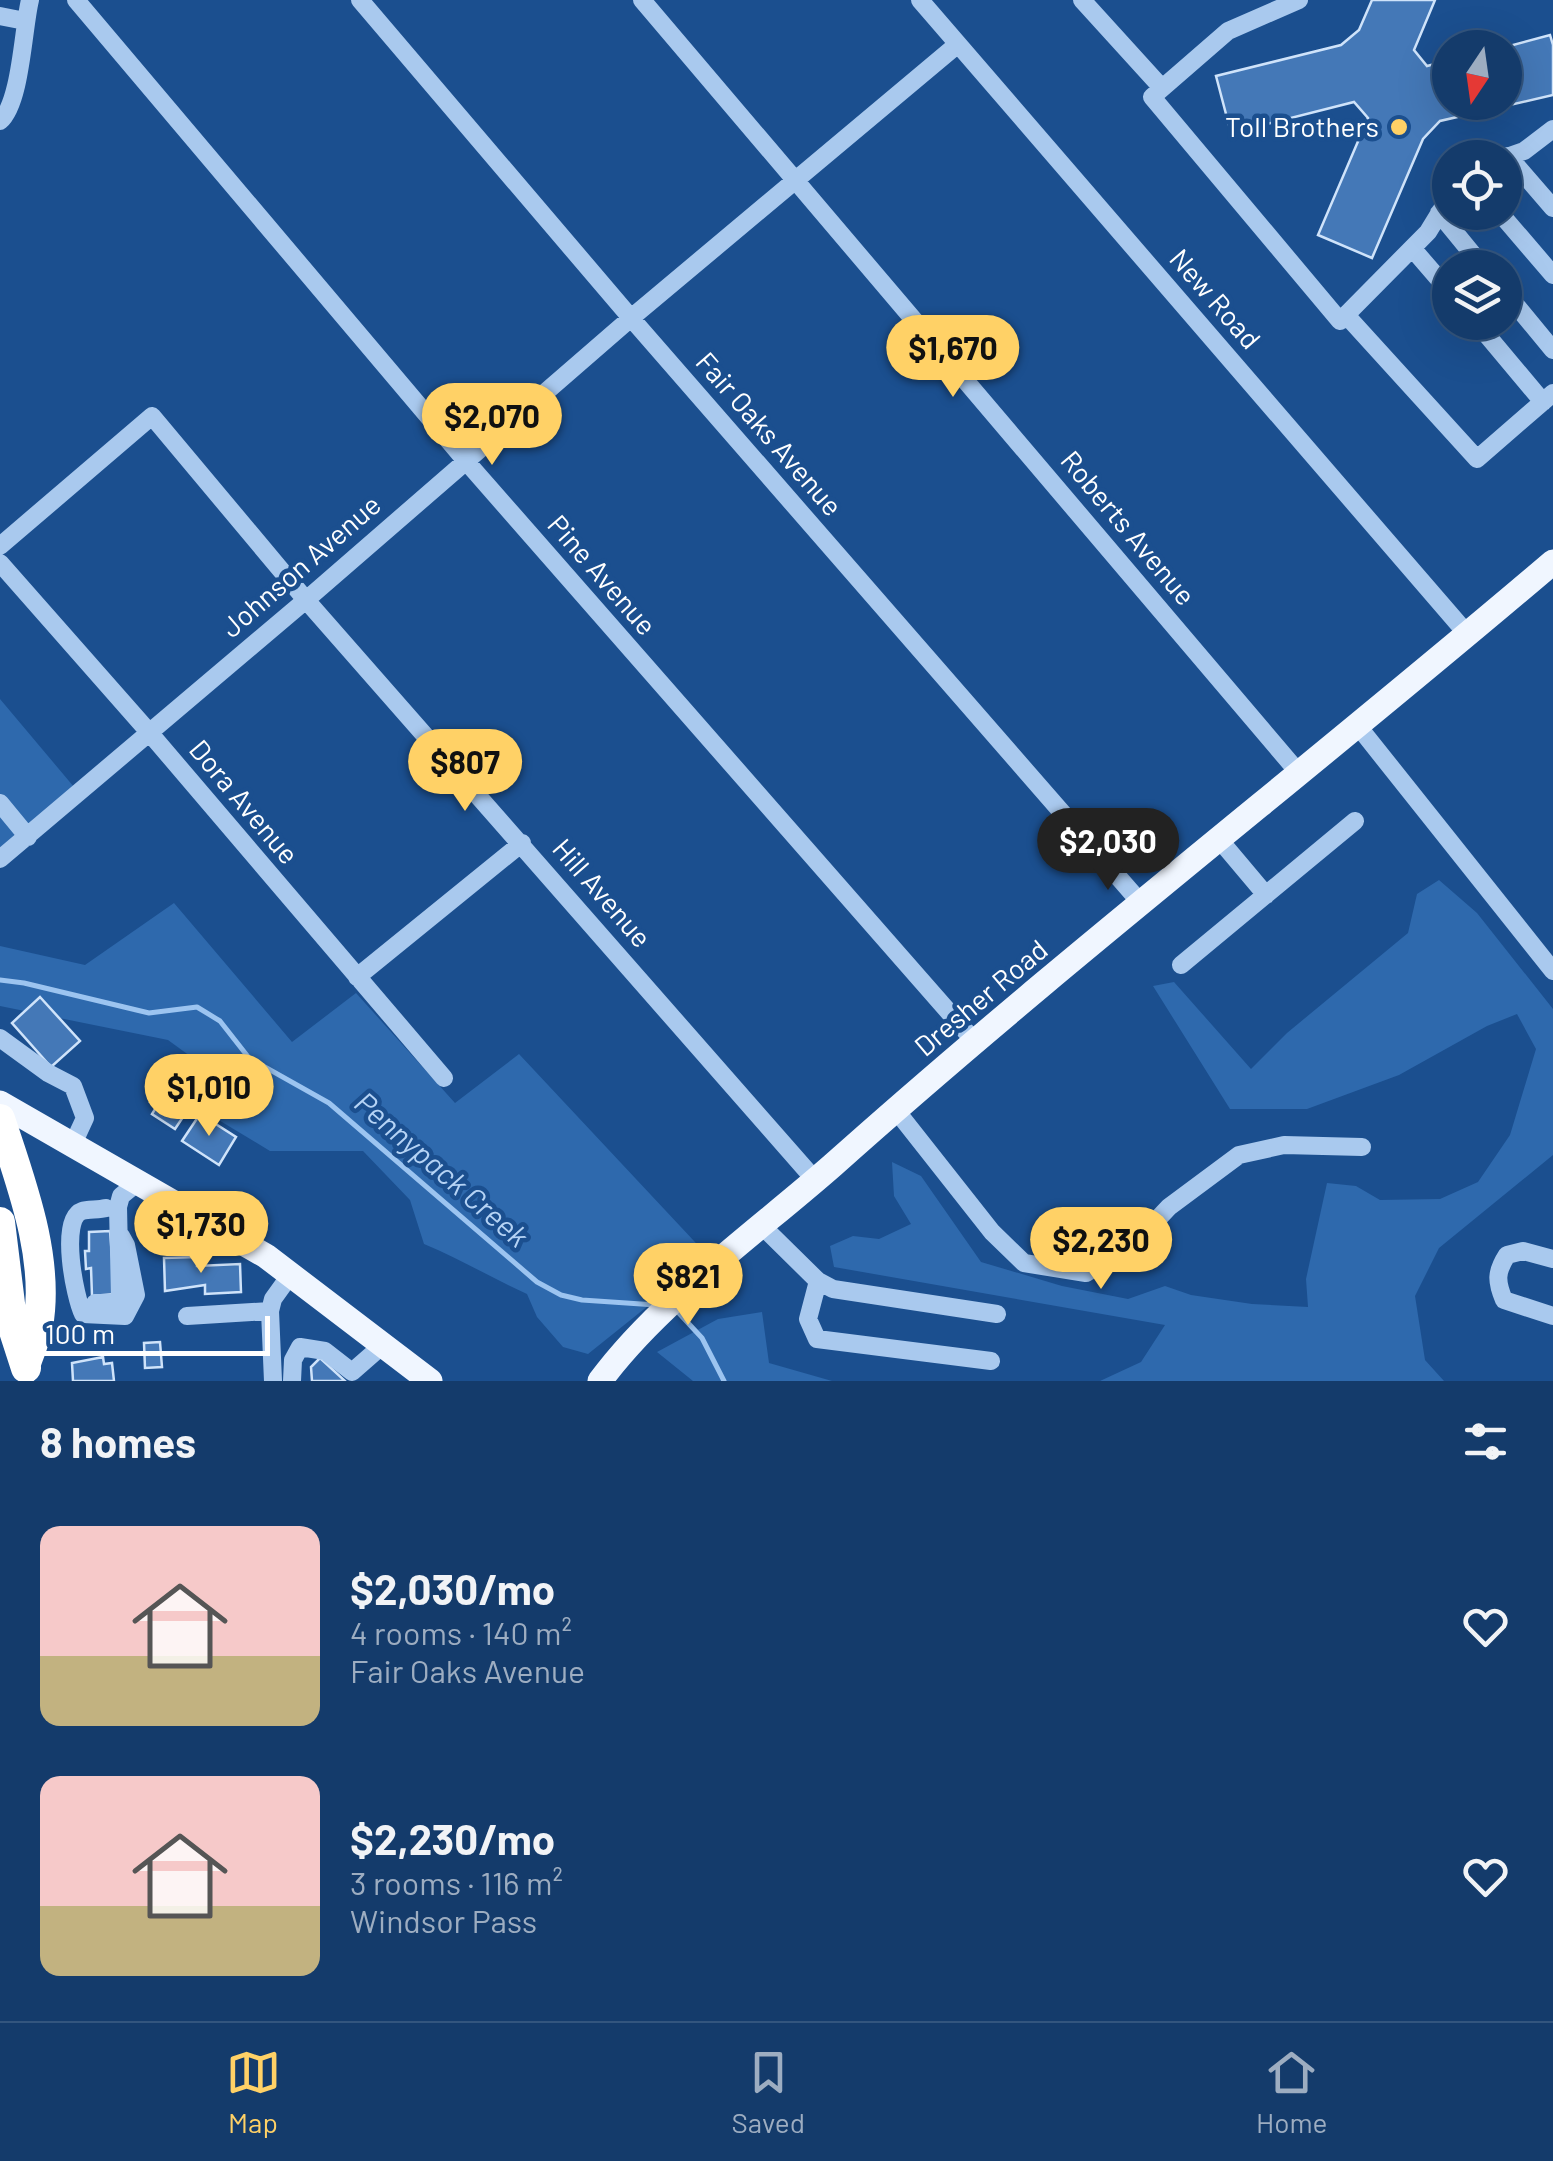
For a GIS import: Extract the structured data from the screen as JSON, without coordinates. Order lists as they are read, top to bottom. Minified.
{"streets":{"main road":["Dresher Road"],"street":["New Road","Fair Oaks Avenue","Roberts Avenue","Johnson Avenue","Pine Avenue","Dora Avenue","Hill Avenue"]},"crossings":[["New Road","Johnson Avenue"],["New Road","Dresher Road"],["Fair Oaks Avenue","Johnson Avenue"],["Fair Oaks Avenue","Dresher Road"],["Roberts Avenue","Johnson Avenue"],["Roberts Avenue","Dresher Road"],["Johnson Avenue","Pine Avenue"],["Johnson Avenue","Dora Avenue"],["Johnson Avenue","Hill Avenue"],["Pine Avenue","Dresher Road"],["Hill Avenue","Dresher Road"]],"water":["Pennypack Creek"],"places":["Toll Brothers"],"scale_bar":"100 m","north":"bottom","page":{"price":["$1,670","$2,070","$807","$2,030","$1,010","$1,730","$2,230","$821"],"scale":"100 m","heading":"8 homes","list":[{"name":"$2,030/mo","note":"4 rooms · 140 m² · Fair Oaks Avenue"},{"name":"$2,230/mo","note":"3 rooms · 116 m² · Windsor Pass"}],"tabs":["Map","Saved","Home"]}}
